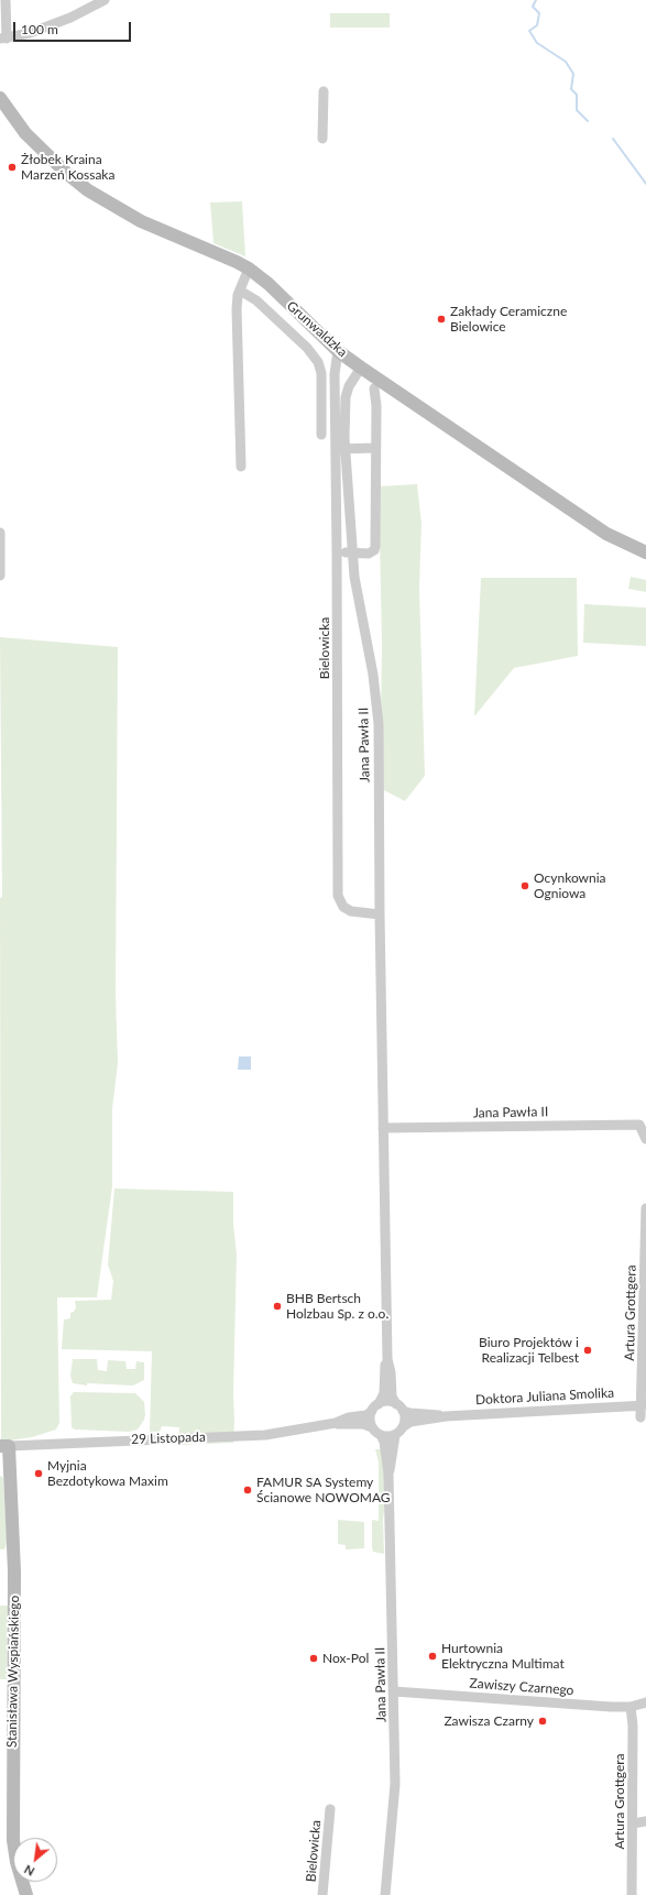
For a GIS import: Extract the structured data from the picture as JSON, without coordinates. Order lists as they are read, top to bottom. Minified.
{"streets":{"street":["Grunwaldzka","Bielowicka","Jana Pawła II","Artura Grottgera","Doktora Juliana Smolika","29 Listopada","Stanisława Wyspiańskiego","Zawiszy Czarnego"]},"crossings":[["Grunwaldzka","Bielowicka"],["Grunwaldzka","Jana Pawła II"],["Bielowicka","Jana Pawła II"],["Jana Pawła II","Doktora Juliana Smolika"],["Jana Pawła II","29 Listopada"],["Jana Pawła II","Zawiszy Czarnego"],["Artura Grottgera","Doktora Juliana Smolika"],["Artura Grottgera","Zawiszy Czarnego"],["Doktora Juliana Smolika","29 Listopada"],["29 Listopada","Stanisława Wyspiańskiego"]],"places":["Żłobek Kraina Marzeń Kossaka","Zakłady Ceramiczne Bielowice","Ocynkownia Ogniowa","BHB Bertsch Holzbau Sp. z o.o.","Biuro Projektów i Realizacji Telbest","Myjnia Bezdotykowa Maxim","FAMUR SA Systemy Ścianowe NOWOMAG","Hurtownia Elektryczna Multimat","Nox-Pol","Zawisza Czarny"],"scale_bar":"100 m","north":"bottom left"}
